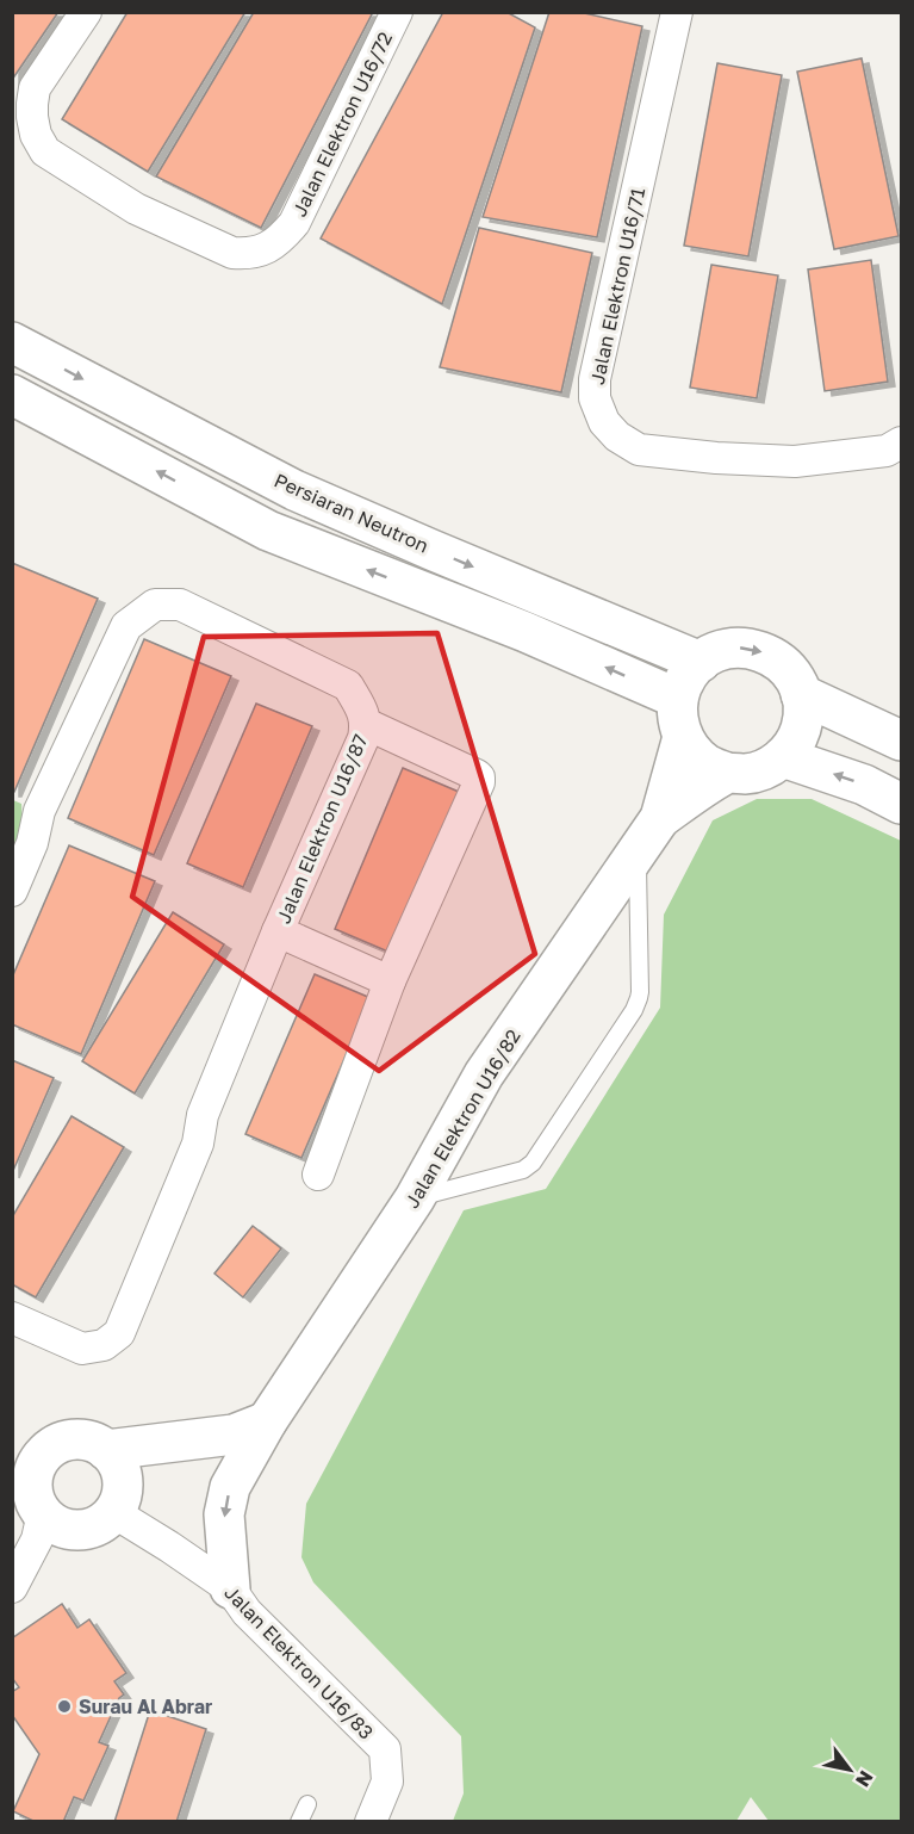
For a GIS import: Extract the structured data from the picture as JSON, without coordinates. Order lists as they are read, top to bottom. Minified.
{"streets":{"street":["Jalan Elektron U16/72","Jalan Elektron U16/71","Persiaran Neutron","Jalan Elektron U16/87","Jalan Elektron U16/82","Jalan Elektron U16/83"]},"crossings":[["Jalan Elektron U16/82","Jalan Elektron U16/83"]],"places":["Surau Al Abrar"],"north":"bottom right"}
